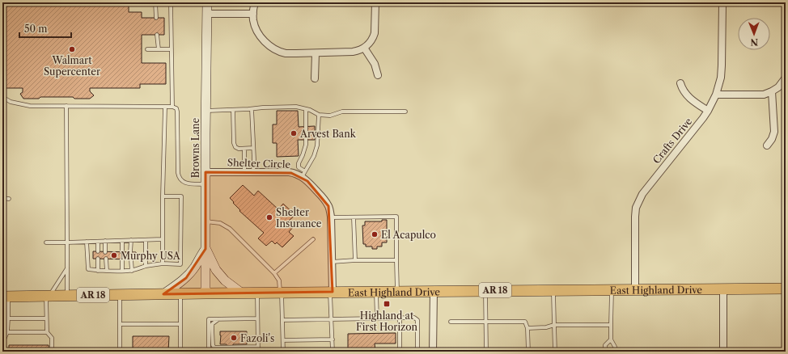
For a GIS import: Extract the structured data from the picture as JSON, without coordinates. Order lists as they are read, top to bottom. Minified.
{"streets":{"main road":["East Highland Drive","AR 18"],"street":["Crafts Drive","Browns Lane","Shelter Circle"]},"crossings":[["Crafts Drive","East Highland Drive"],["Browns Lane","Shelter Circle"],["Browns Lane","East Highland Drive"],["Shelter Circle","East Highland Drive"]],"places":{"other":["Walmart Supercenter","Arvest Bank","Shelter Insurance","El Acapulco","Murphy USA","Fazoli's"],"transit":["Highland at First Horizon"]},"scale_bar":"50 m","north":"bottom"}
